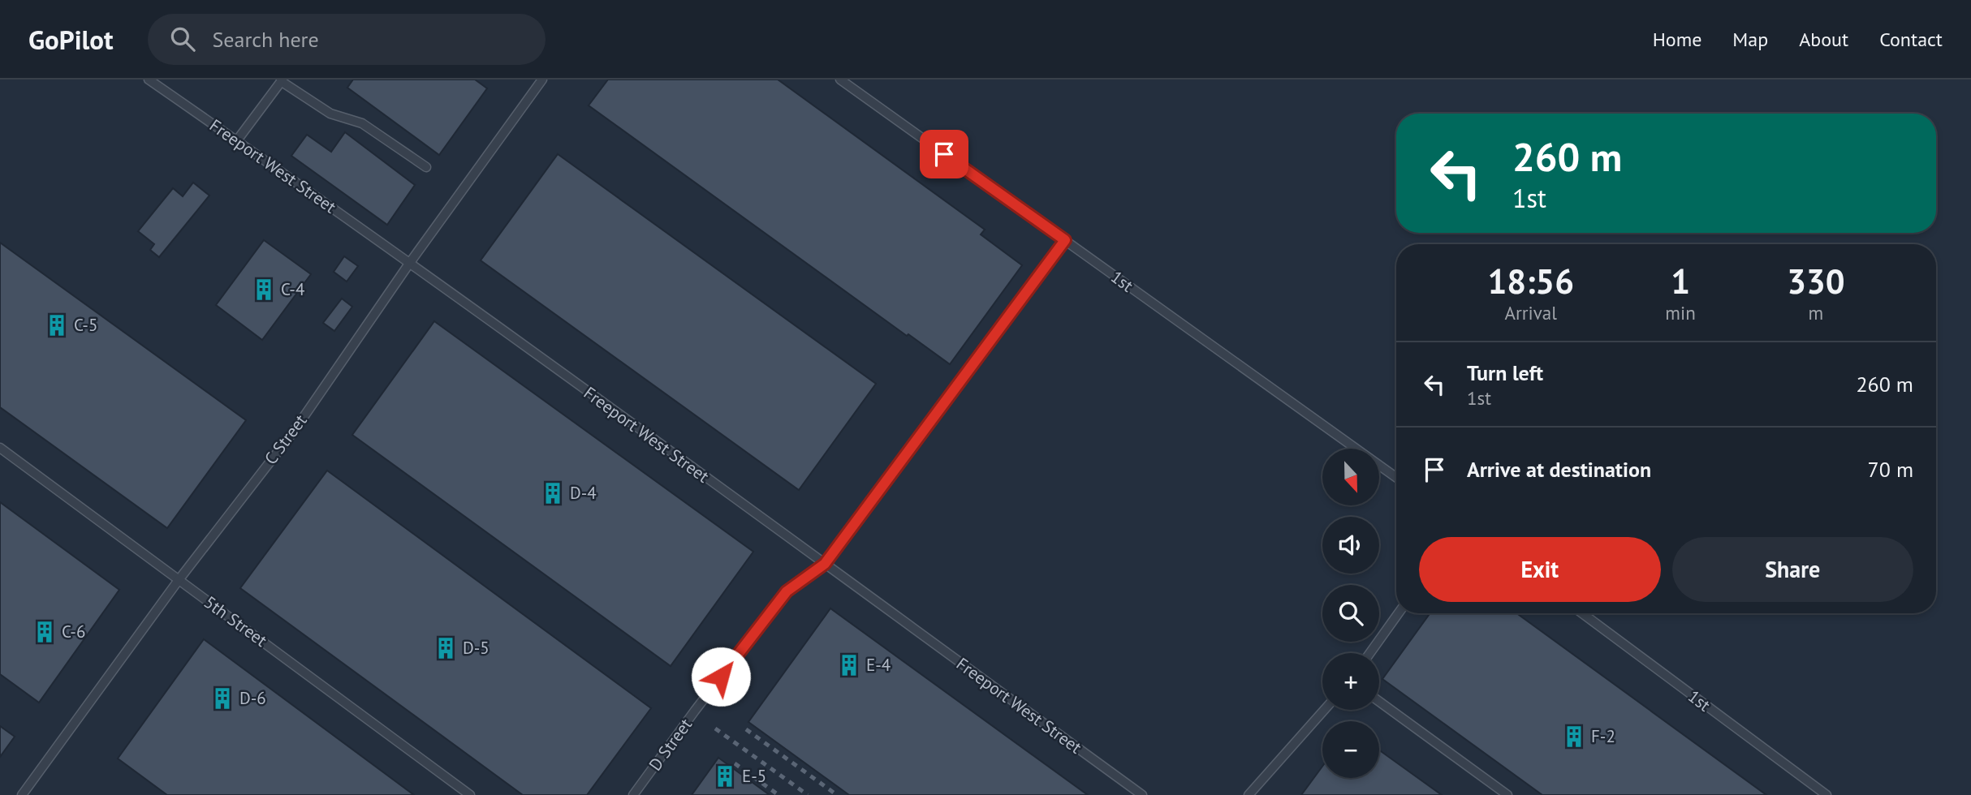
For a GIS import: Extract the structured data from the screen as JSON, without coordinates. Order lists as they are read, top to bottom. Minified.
{"streets":{"lane":["Freeport West Street","1st","C Street","5th Street","D Street"]},"crossings":[["Freeport West Street","C Street"],["Freeport West Street","D Street"],["1st","D Street"],["C Street","5th Street"]],"places":{"building":["C-4","C-5","D-4","C-6","D-5","E-4","D-6","F-2","E-5"]},"north":"bottom","page":{"header":"GoPilot","search":"Search here","nav":["Home","Map","About","Contact"],"turn":["260 m","1st"],"eta":["18:56","Arrival","1","min","330","m"],"list":[{"name":"Turn left","note":"1st","value":"260 m"},{"name":"Arrive at destination","value":"70 m"}],"map_buttons":["+","−"],"buttons":["Exit","Share"]}}
